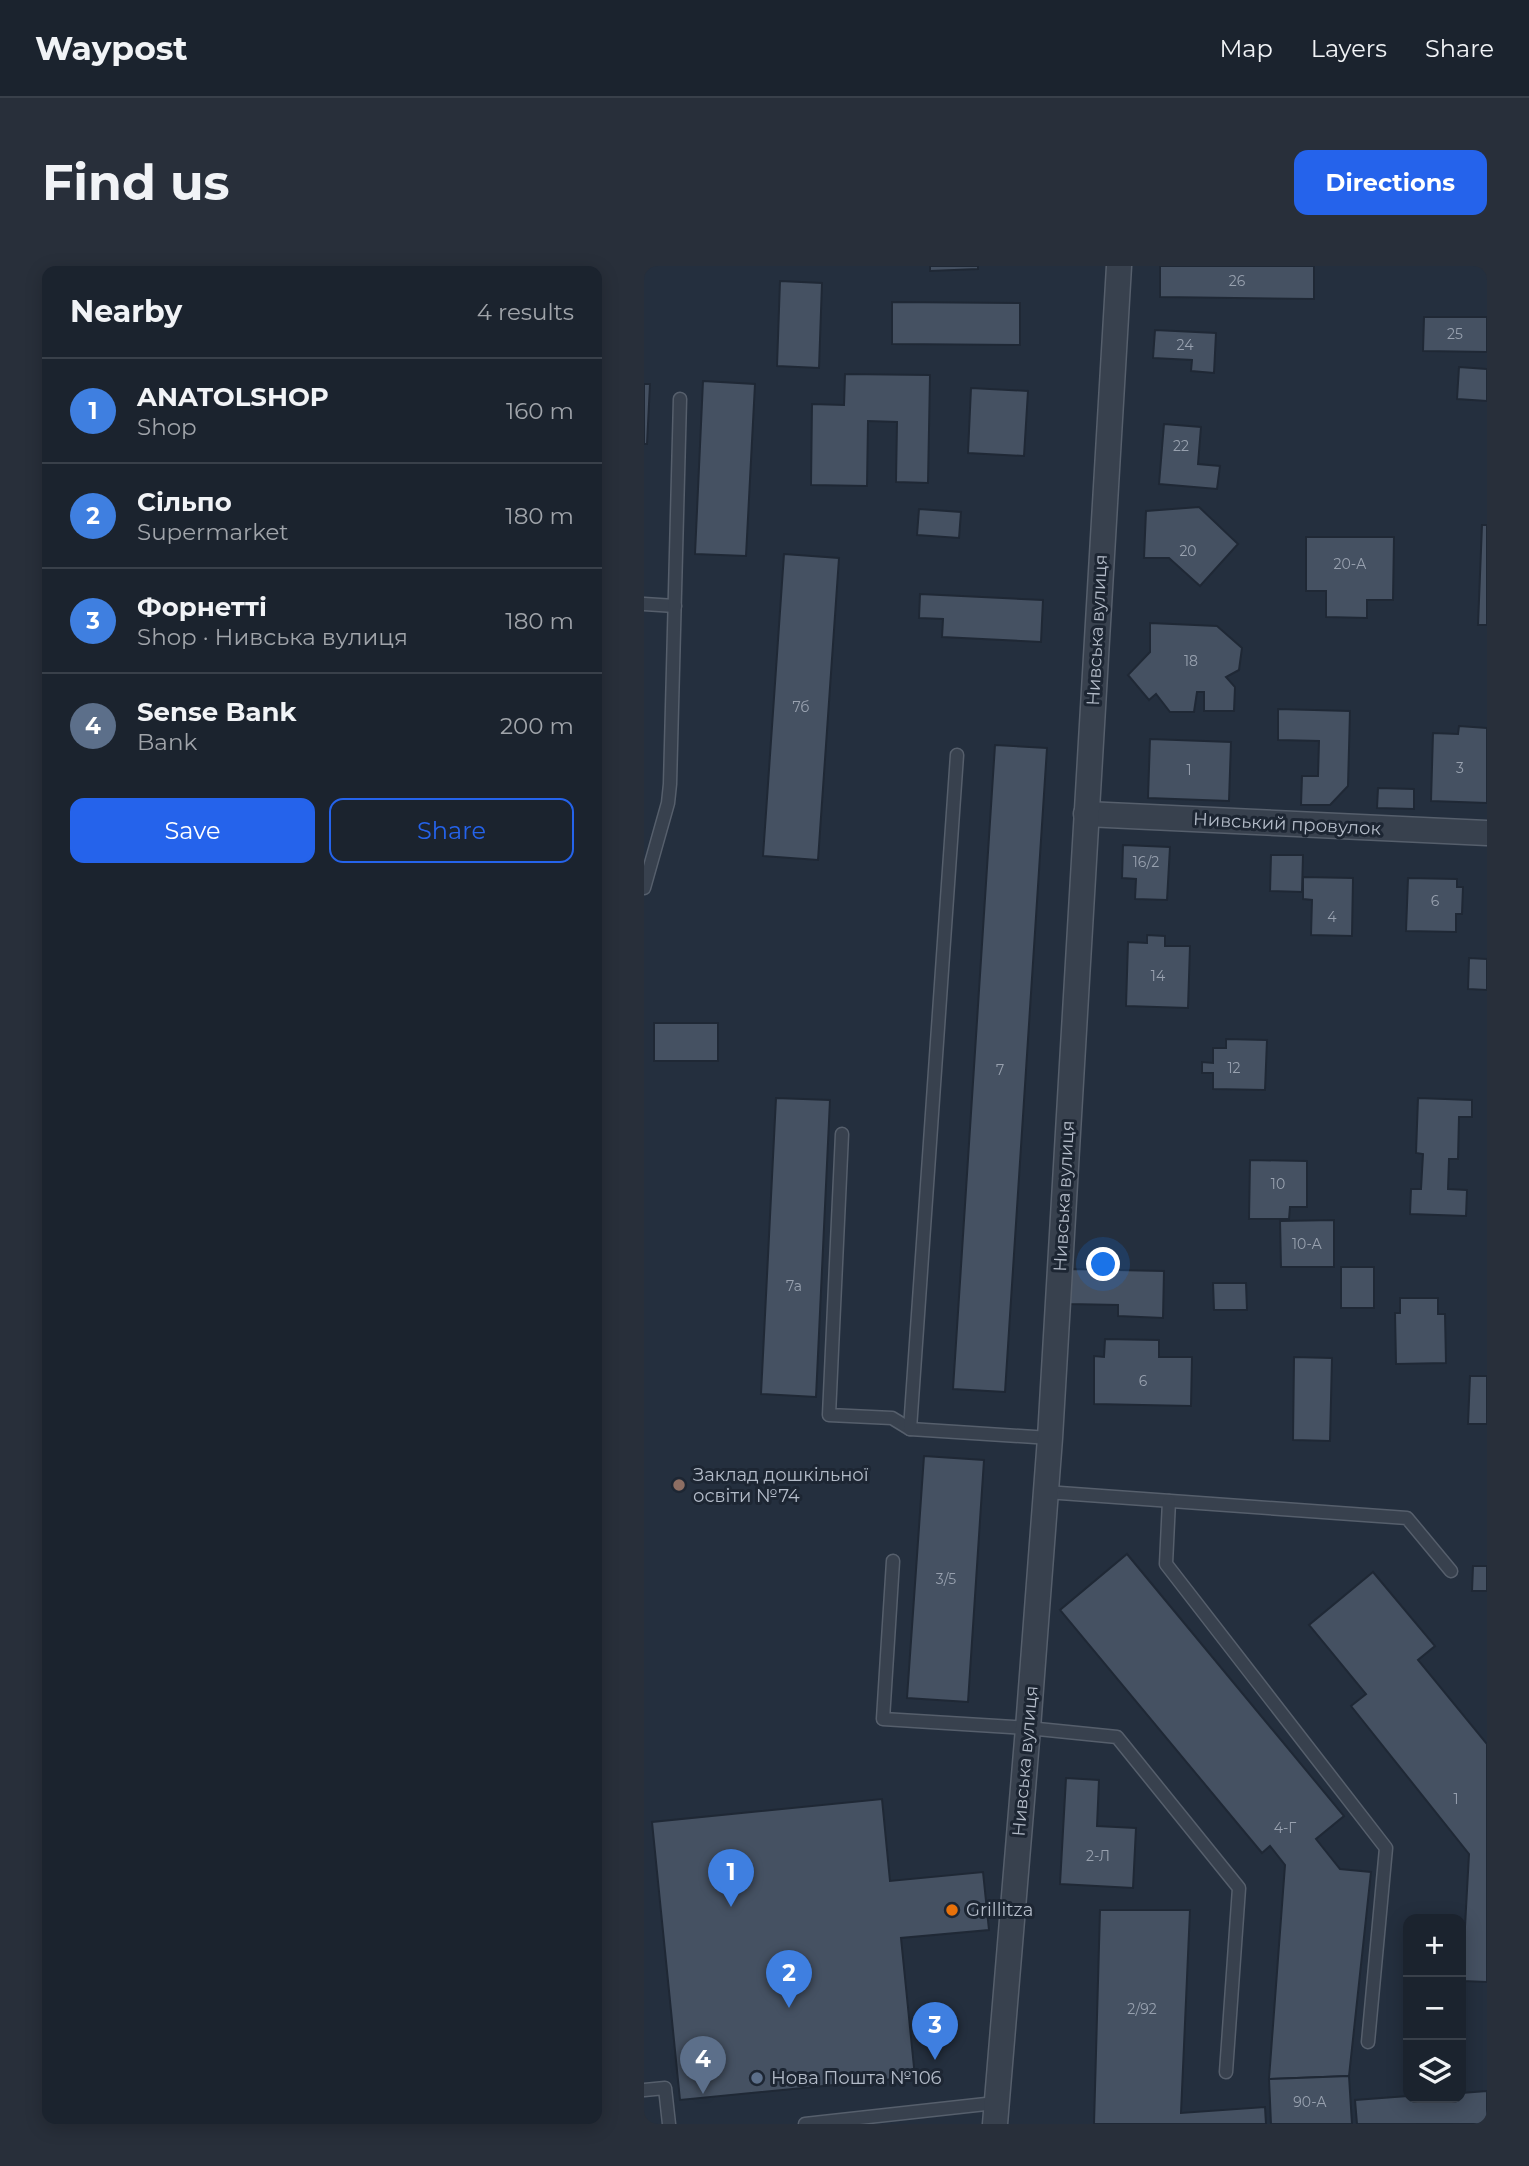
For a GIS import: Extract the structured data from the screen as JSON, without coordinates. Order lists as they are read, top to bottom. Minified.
{"streets":{"street":["Нивська вулиця","Нивський провулок"]},"crossings":[["Нивська вулиця","Нивський провулок"]],"places":["Заклад дошкільної освіти №74","Grillitza","Нова Пошта №106"],"house_numbers":["26","25","24","22","20","20-А","18","7б","3","1","16/2","6","4","14","12","7","10","10-А","7а","6","3/5","1","4-Г","2-Л","2/92","90-А"],"page":{"header":"Waypost","nav":["Map","Layers","Share"],"buttons":["Directions",["Save","Share"]],"title":"Find us","heading":["Nearby","4 results"],"list":[{"mark":"1","name":"ANATOLSHOP","note":"Shop","value":"160 m"},{"mark":"2","name":"Сільпо","note":"Supermarket","value":"180 m"},{"mark":"3","name":"Форнетті","note":"Shop · Нивська вулиця","value":"180 m"},{"mark":"4","name":"Sense Bank","note":"Bank","value":"200 m"}],"pins":["1","2","3","4"],"map_buttons":["+","−"]}}
